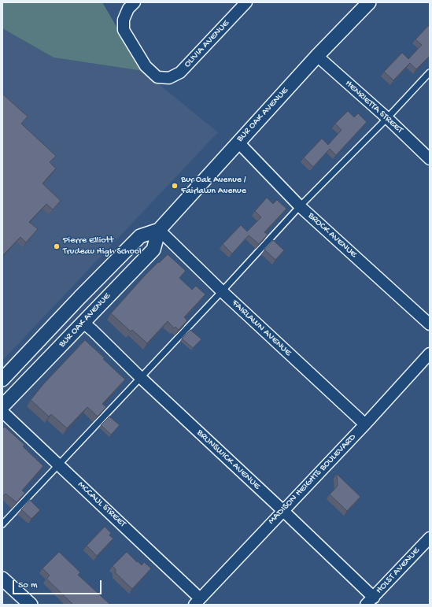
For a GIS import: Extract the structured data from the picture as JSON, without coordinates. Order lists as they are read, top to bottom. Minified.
{"streets":{"street":["OLIVIA AVENUE","HENRIETTA STREET","BUR OAK AVENUE","BROCK AVENUE","FAIRLAWN AVENUE","BRUNSWICK AVENUE","MADISON HEIGHTS BOULEVARD","MCCAUL STREET","HOLST AVENUE"]},"crossings":[["HENRIETTA STREET","BUR OAK AVENUE"],["BUR OAK AVENUE","BROCK AVENUE"],["BUR OAK AVENUE","FAIRLAWN AVENUE"],["BUR OAK AVENUE","BRUNSWICK AVENUE"],["FAIRLAWN AVENUE","MADISON HEIGHTS BOULEVARD"],["BRUNSWICK AVENUE","MADISON HEIGHTS BOULEVARD"],["BRUNSWICK AVENUE","HOLST AVENUE"],["MADISON HEIGHTS BOULEVARD","MCCAUL STREET"]],"places":["Bur Oak Avenue / Fairlawn Avenue","Pierre Elliott Trudeau High School"],"scale_bar":"50 m"}
